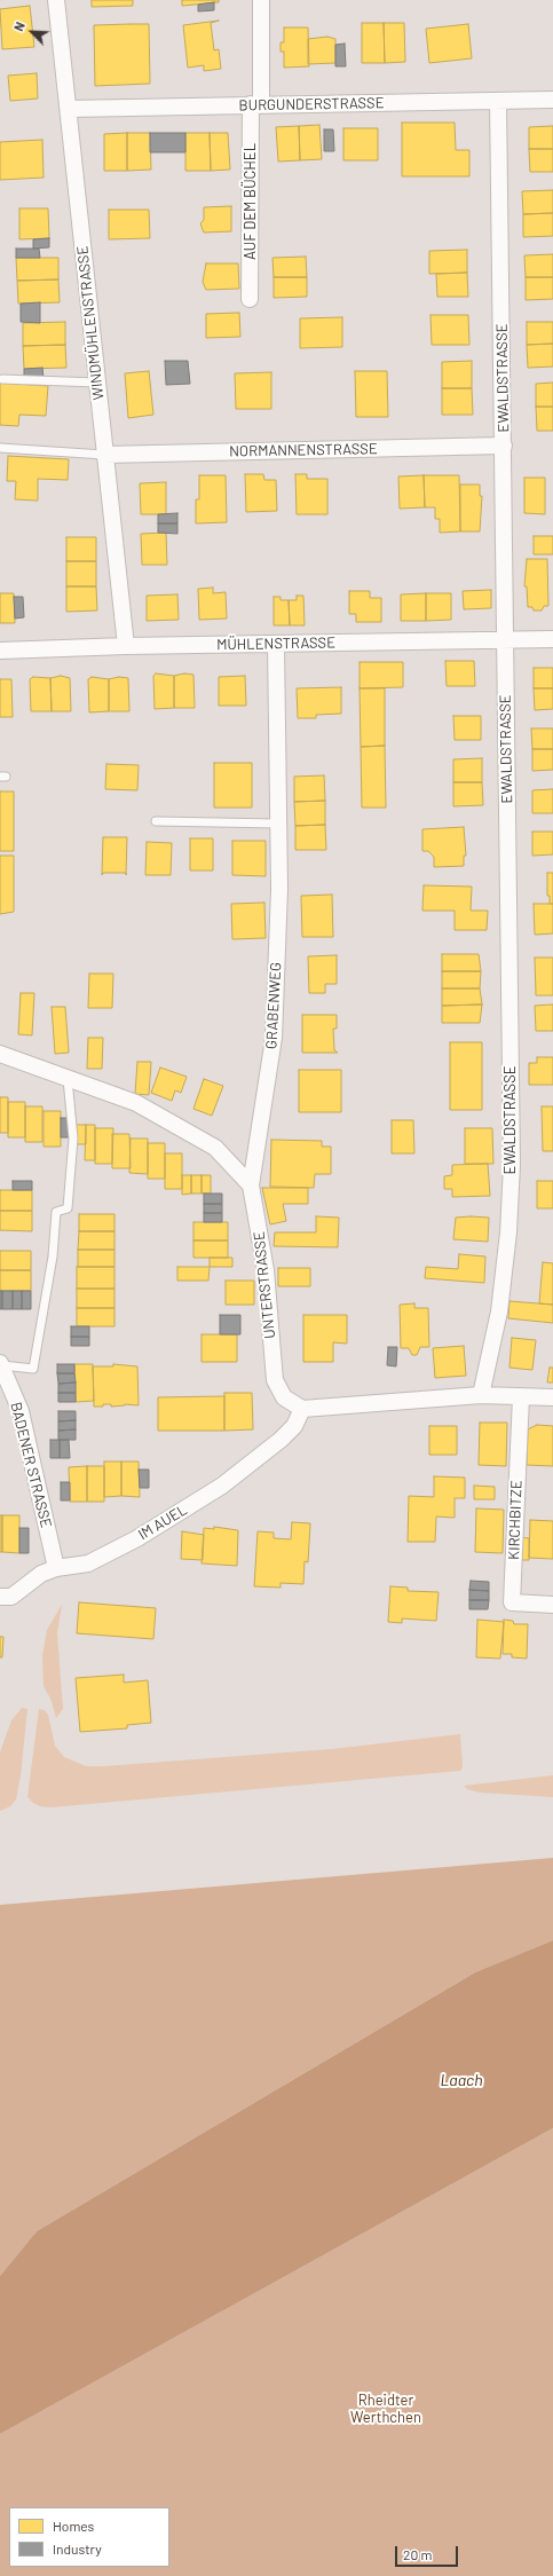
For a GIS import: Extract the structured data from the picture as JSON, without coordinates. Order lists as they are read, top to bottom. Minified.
{"streets":{"street":["BURGUNDERSTRASSE","AUF DEM BÜCHEL","WINDMÜHLENSTRASSE","EWALDSTRASSE","NORMANNENSTRASSE","MÜHLENSTRASSE","GRABENWEG","UNTERSTRASSE","BADENER STRASSE","KIRCHBITZE","IM AUEL"]},"crossings":[["BURGUNDERSTRASSE","AUF DEM BÜCHEL"],["BURGUNDERSTRASSE","WINDMÜHLENSTRASSE"],["BURGUNDERSTRASSE","EWALDSTRASSE"],["WINDMÜHLENSTRASSE","NORMANNENSTRASSE"],["WINDMÜHLENSTRASSE","MÜHLENSTRASSE"],["EWALDSTRASSE","NORMANNENSTRASSE"],["EWALDSTRASSE","MÜHLENSTRASSE"],["MÜHLENSTRASSE","GRABENWEG"],["GRABENWEG","UNTERSTRASSE"],["UNTERSTRASSE","IM AUEL"],["BADENER STRASSE","IM AUEL"]],"water":["Laach"],"parks":["Rheidter Werthchen"],"legend":["Homes","Industry"],"scale_bar":"20 m","north":"top left"}
